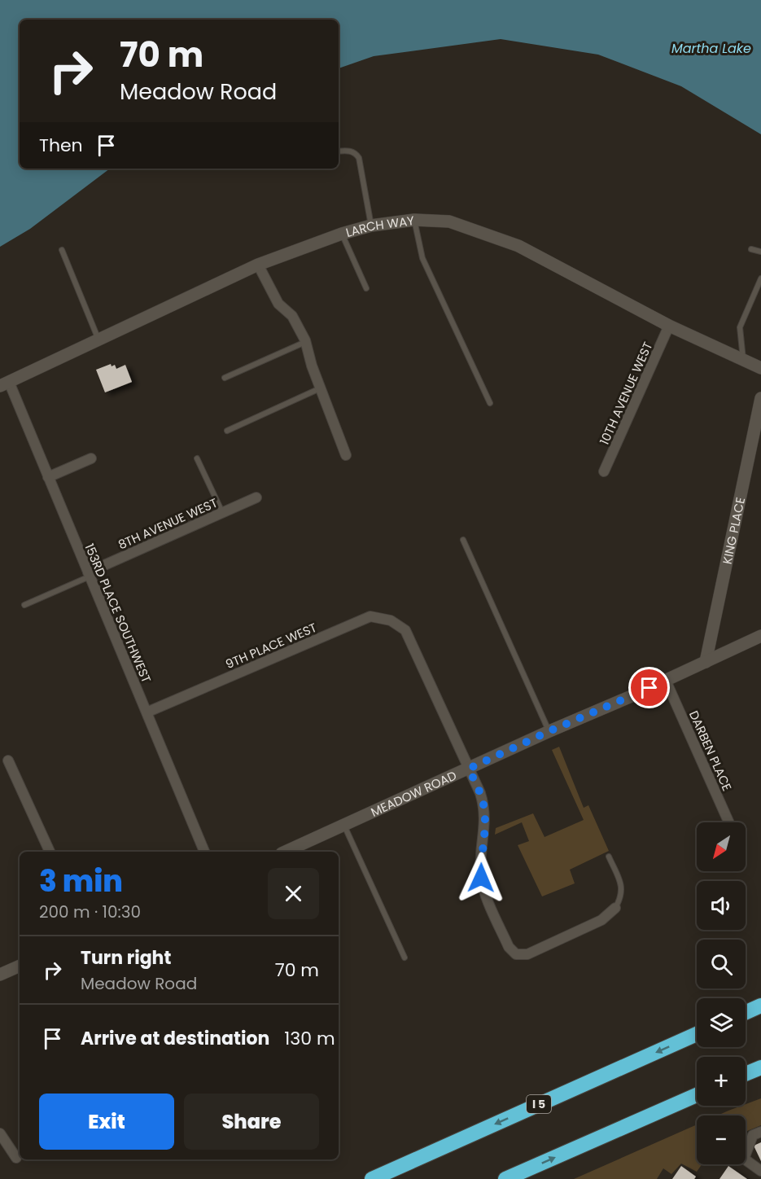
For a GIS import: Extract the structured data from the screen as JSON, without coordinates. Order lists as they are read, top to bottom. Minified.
{"streets":{"highway":["I 5"],"street":["LARCH WAY","10TH AVENUE WEST","8TH AVENUE WEST","KING PLACE","153RD PLACE SOUTHWEST","9TH PLACE WEST","DARBEN PLACE","MEADOW ROAD"]},"crossings":[["LARCH WAY","10TH AVENUE WEST"],["LARCH WAY","153RD PLACE SOUTHWEST"],["8TH AVENUE WEST","153RD PLACE SOUTHWEST"],["KING PLACE","MEADOW ROAD"],["153RD PLACE SOUTHWEST","9TH PLACE WEST"],["9TH PLACE WEST","MEADOW ROAD"],["DARBEN PLACE","MEADOW ROAD"]],"water":["Martha Lake"],"north":"bottom left","page":{"turn":["70 m","Meadow Road"],"then":"Then","map_buttons":["+","−"],"heading":["3 min","200 m · 10:30"],"list":[{"name":"Turn right","note":"Meadow Road","value":"70 m"},{"name":"Arrive at destination","value":"130 m"}],"buttons":["Exit","Share"]}}
